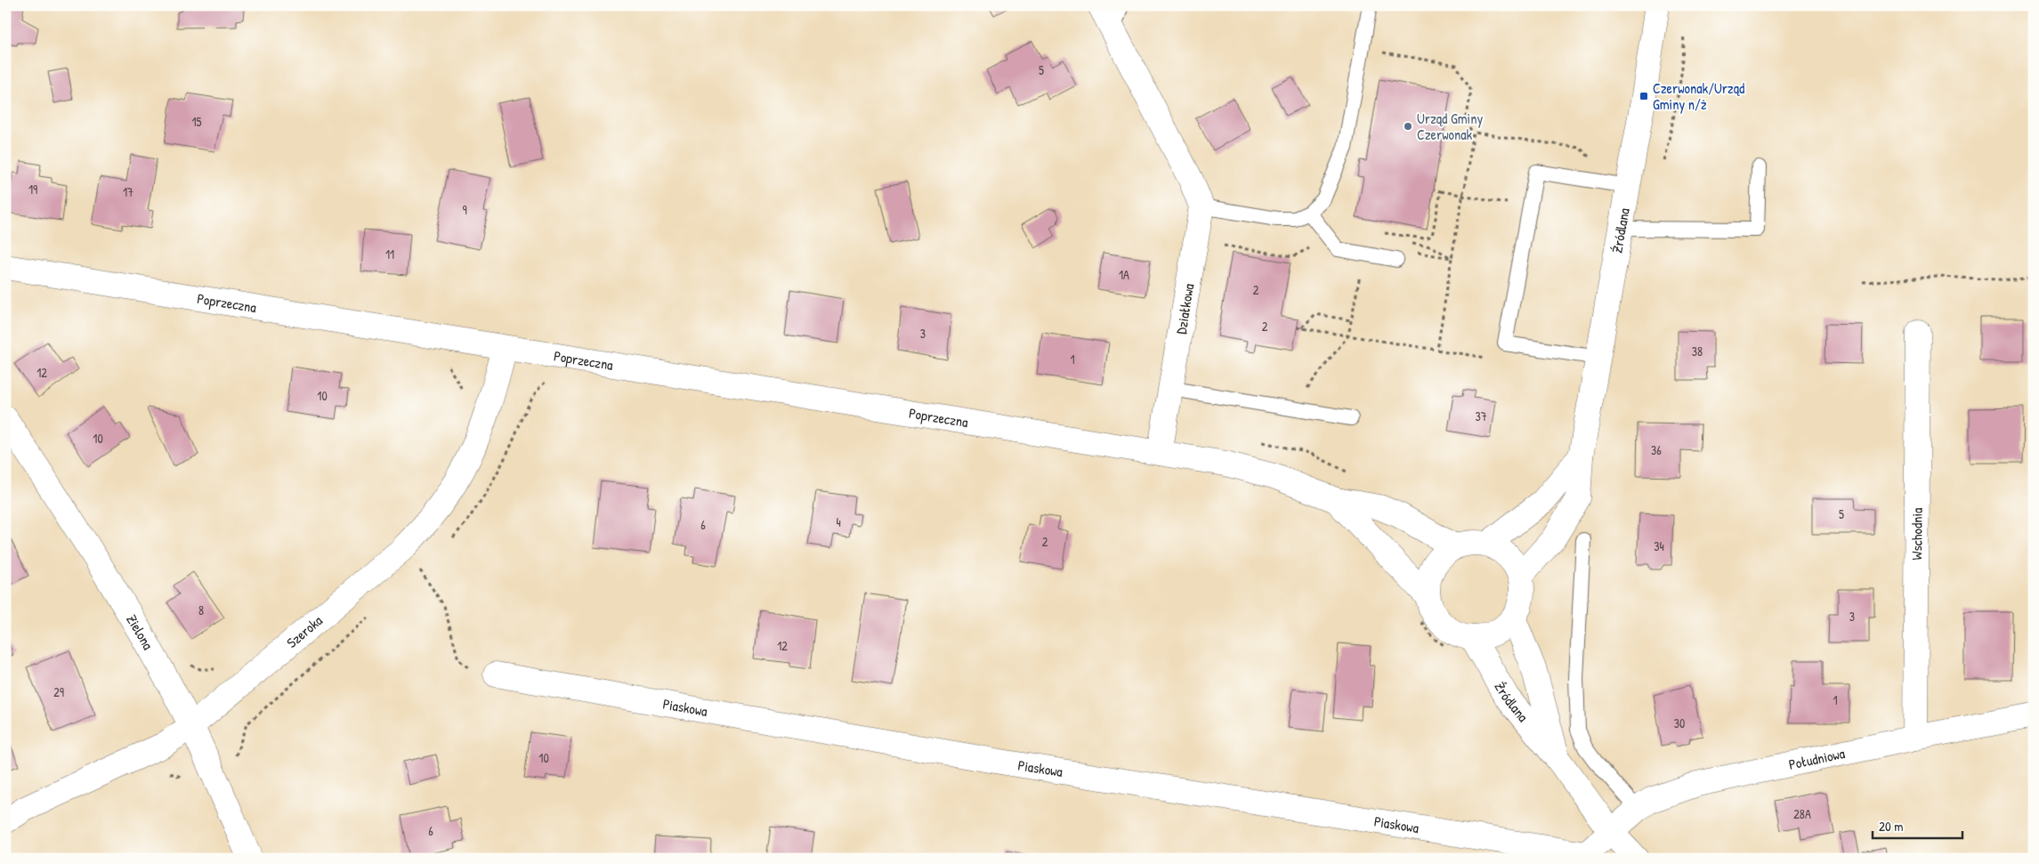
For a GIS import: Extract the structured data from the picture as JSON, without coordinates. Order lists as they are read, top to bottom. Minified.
{"streets":{"street":["Źródlana","Poprzeczna","Działkowa","Wschodnia","Szeroka","Zielona","Piaskowa","Południowa"]},"crossings":[["Źródlana","Piaskowa"],["Źródlana","Południowa"],["Poprzeczna","Działkowa"],["Poprzeczna","Szeroka"],["Wschodnia","Południowa"],["Szeroka","Zielona"],["Piaskowa","Południowa"]],"places":{"transit":["Czerwonak/Urząd Gminy n/ż"],"other":["Urząd Gminy Czerwonak"]},"house_numbers":["5","15","19","17","9","11","1A","2","2","3","38","1","12","10","37","10","36","5","4","6","2","34","8","3","12","29","1","30","10","28A","6"],"scale_bar":"20 m"}
